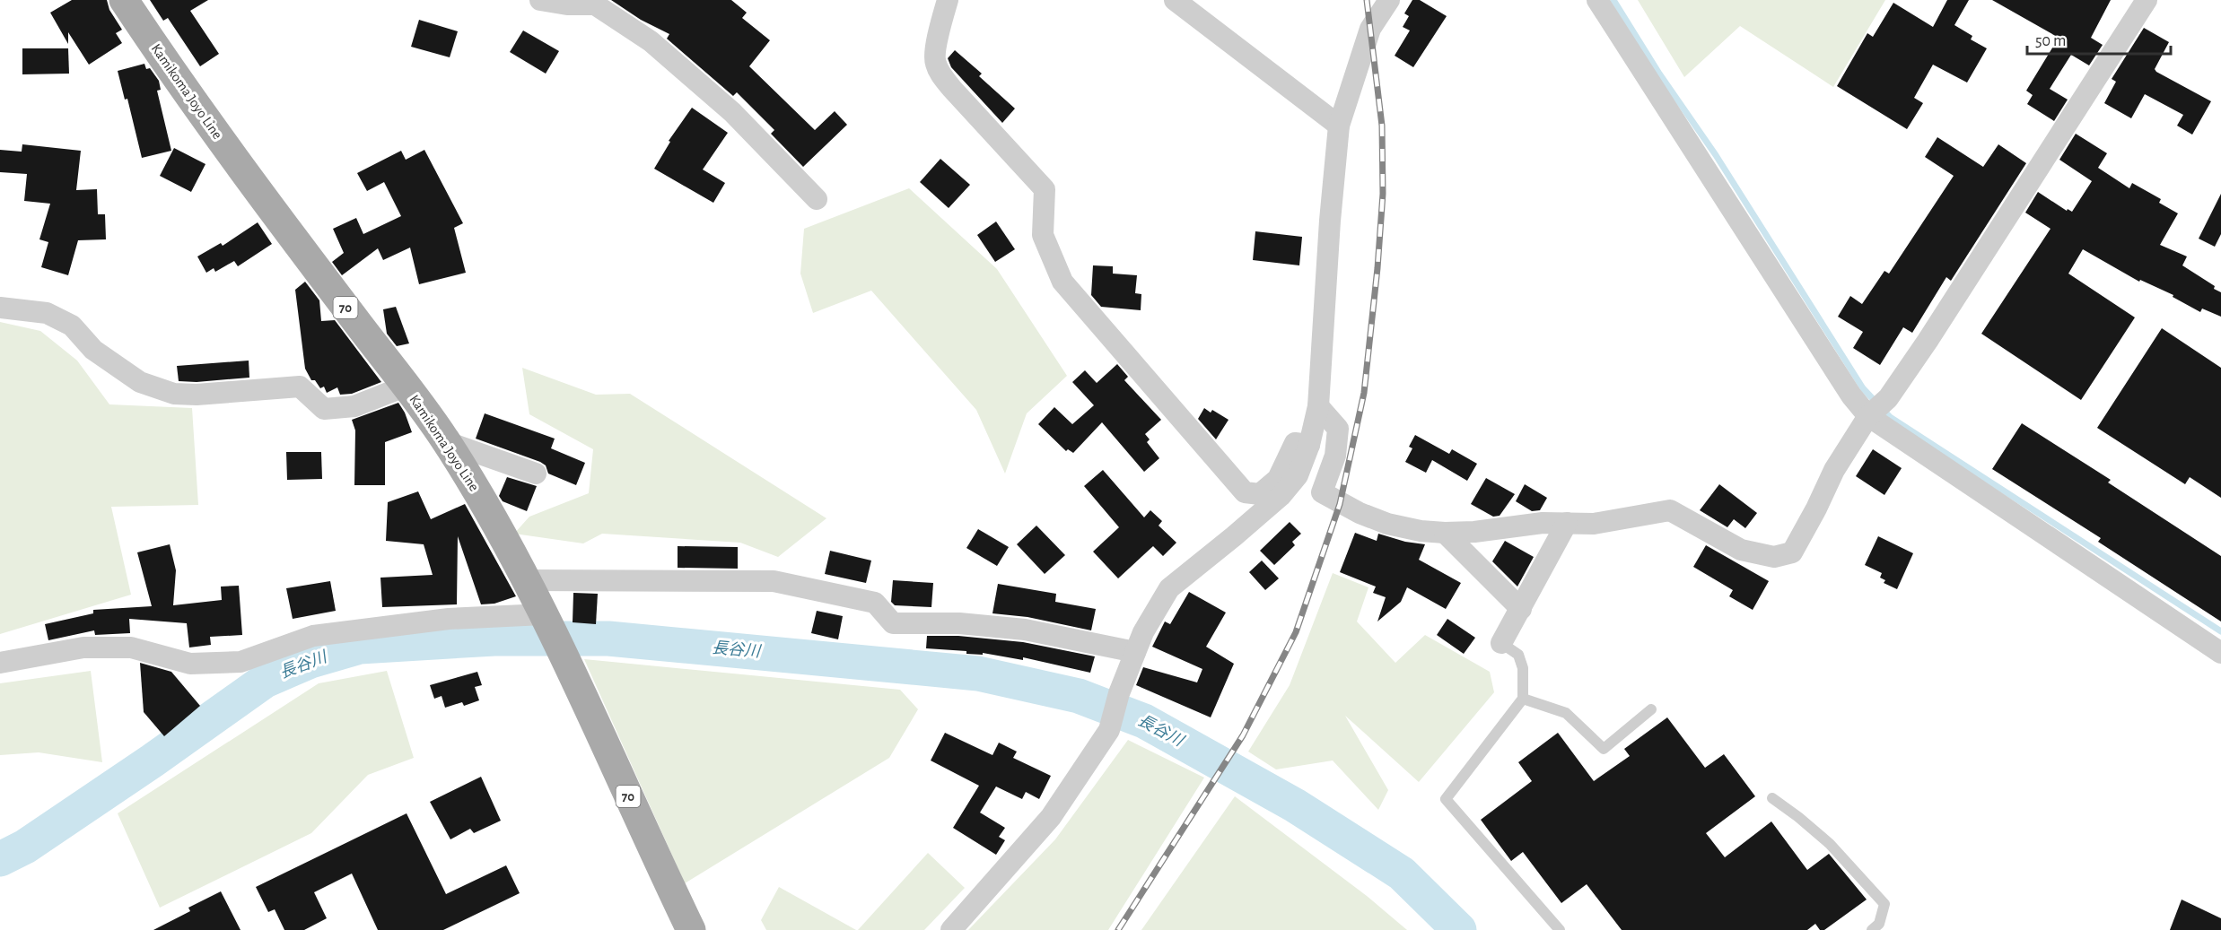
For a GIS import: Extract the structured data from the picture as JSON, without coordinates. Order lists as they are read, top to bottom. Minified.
{"streets":{"main road":["Kamikoma Joyo Line","70"]},"water":["長谷川"],"scale_bar":"50 m"}
